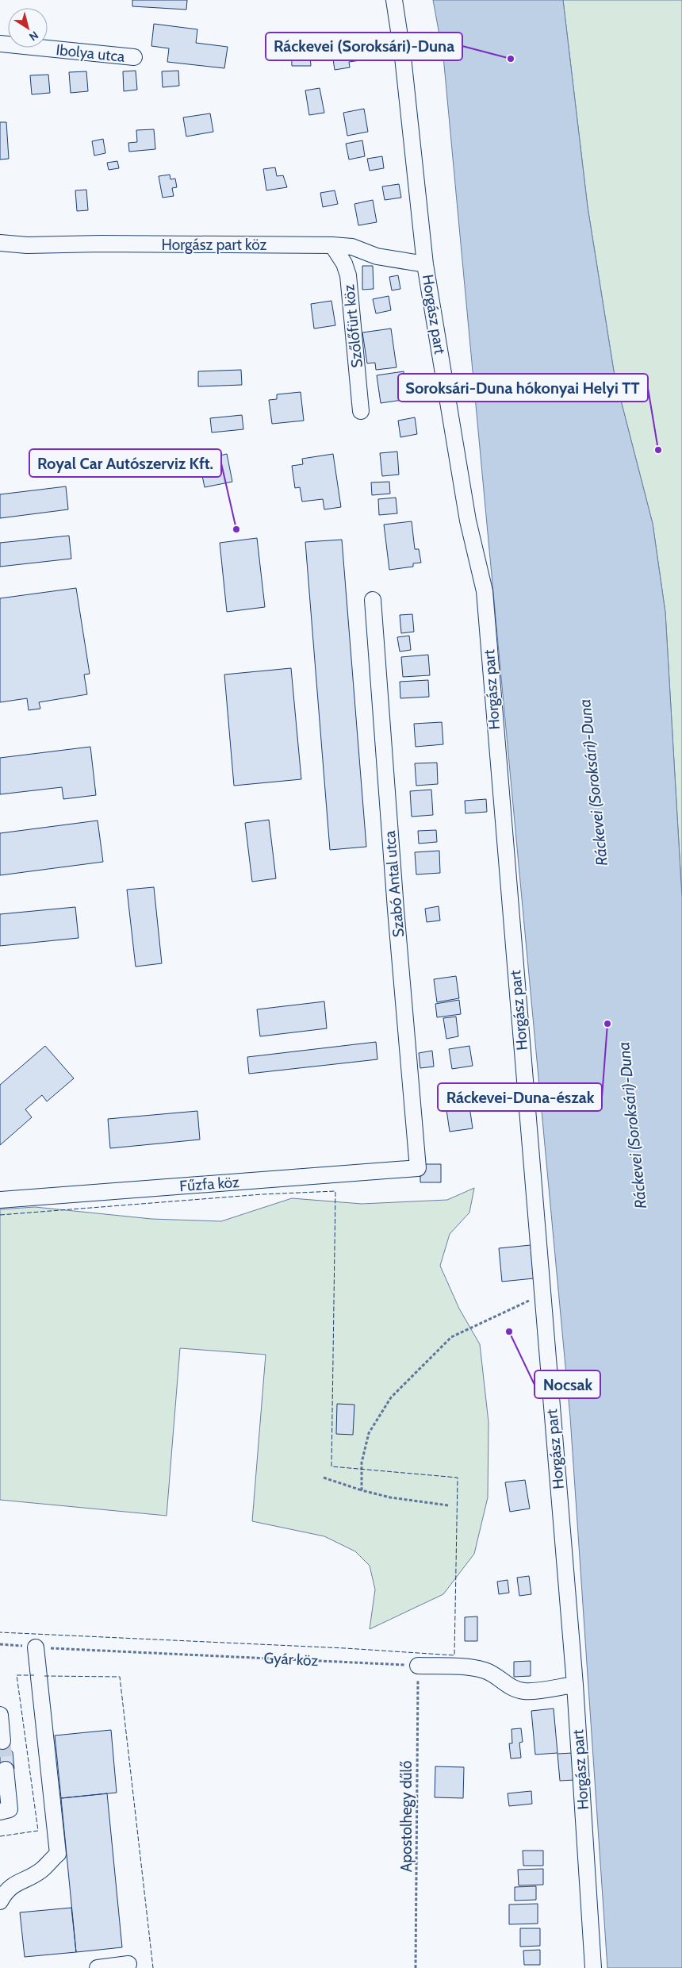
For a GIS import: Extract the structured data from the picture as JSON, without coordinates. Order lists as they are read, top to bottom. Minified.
{"streets":{"street":["Ibolya utca","Horgász part köz","Horgász part","Szőlőfürt köz","Szabó Antal utca","Fűzfa köz"],"path":["Gyár köz","Apostolhegy dűlő"]},"crossings":[["Horgász part köz","Horgász part"],["Horgász part köz","Szőlőfürt köz"],["Szabó Antal utca","Fűzfa köz"],["Gyár köz","Apostolhegy dűlő"]],"water":["Ráckevei (Soroksári)-Duna"],"places":["Ráckevei (Soroksári)-Duna","Soroksári-Duna hókonyai Helyi TT","Royal Car Autószerviz Kft.","Ráckevei-Duna-észak","Nocsak"],"north":"bottom right"}
